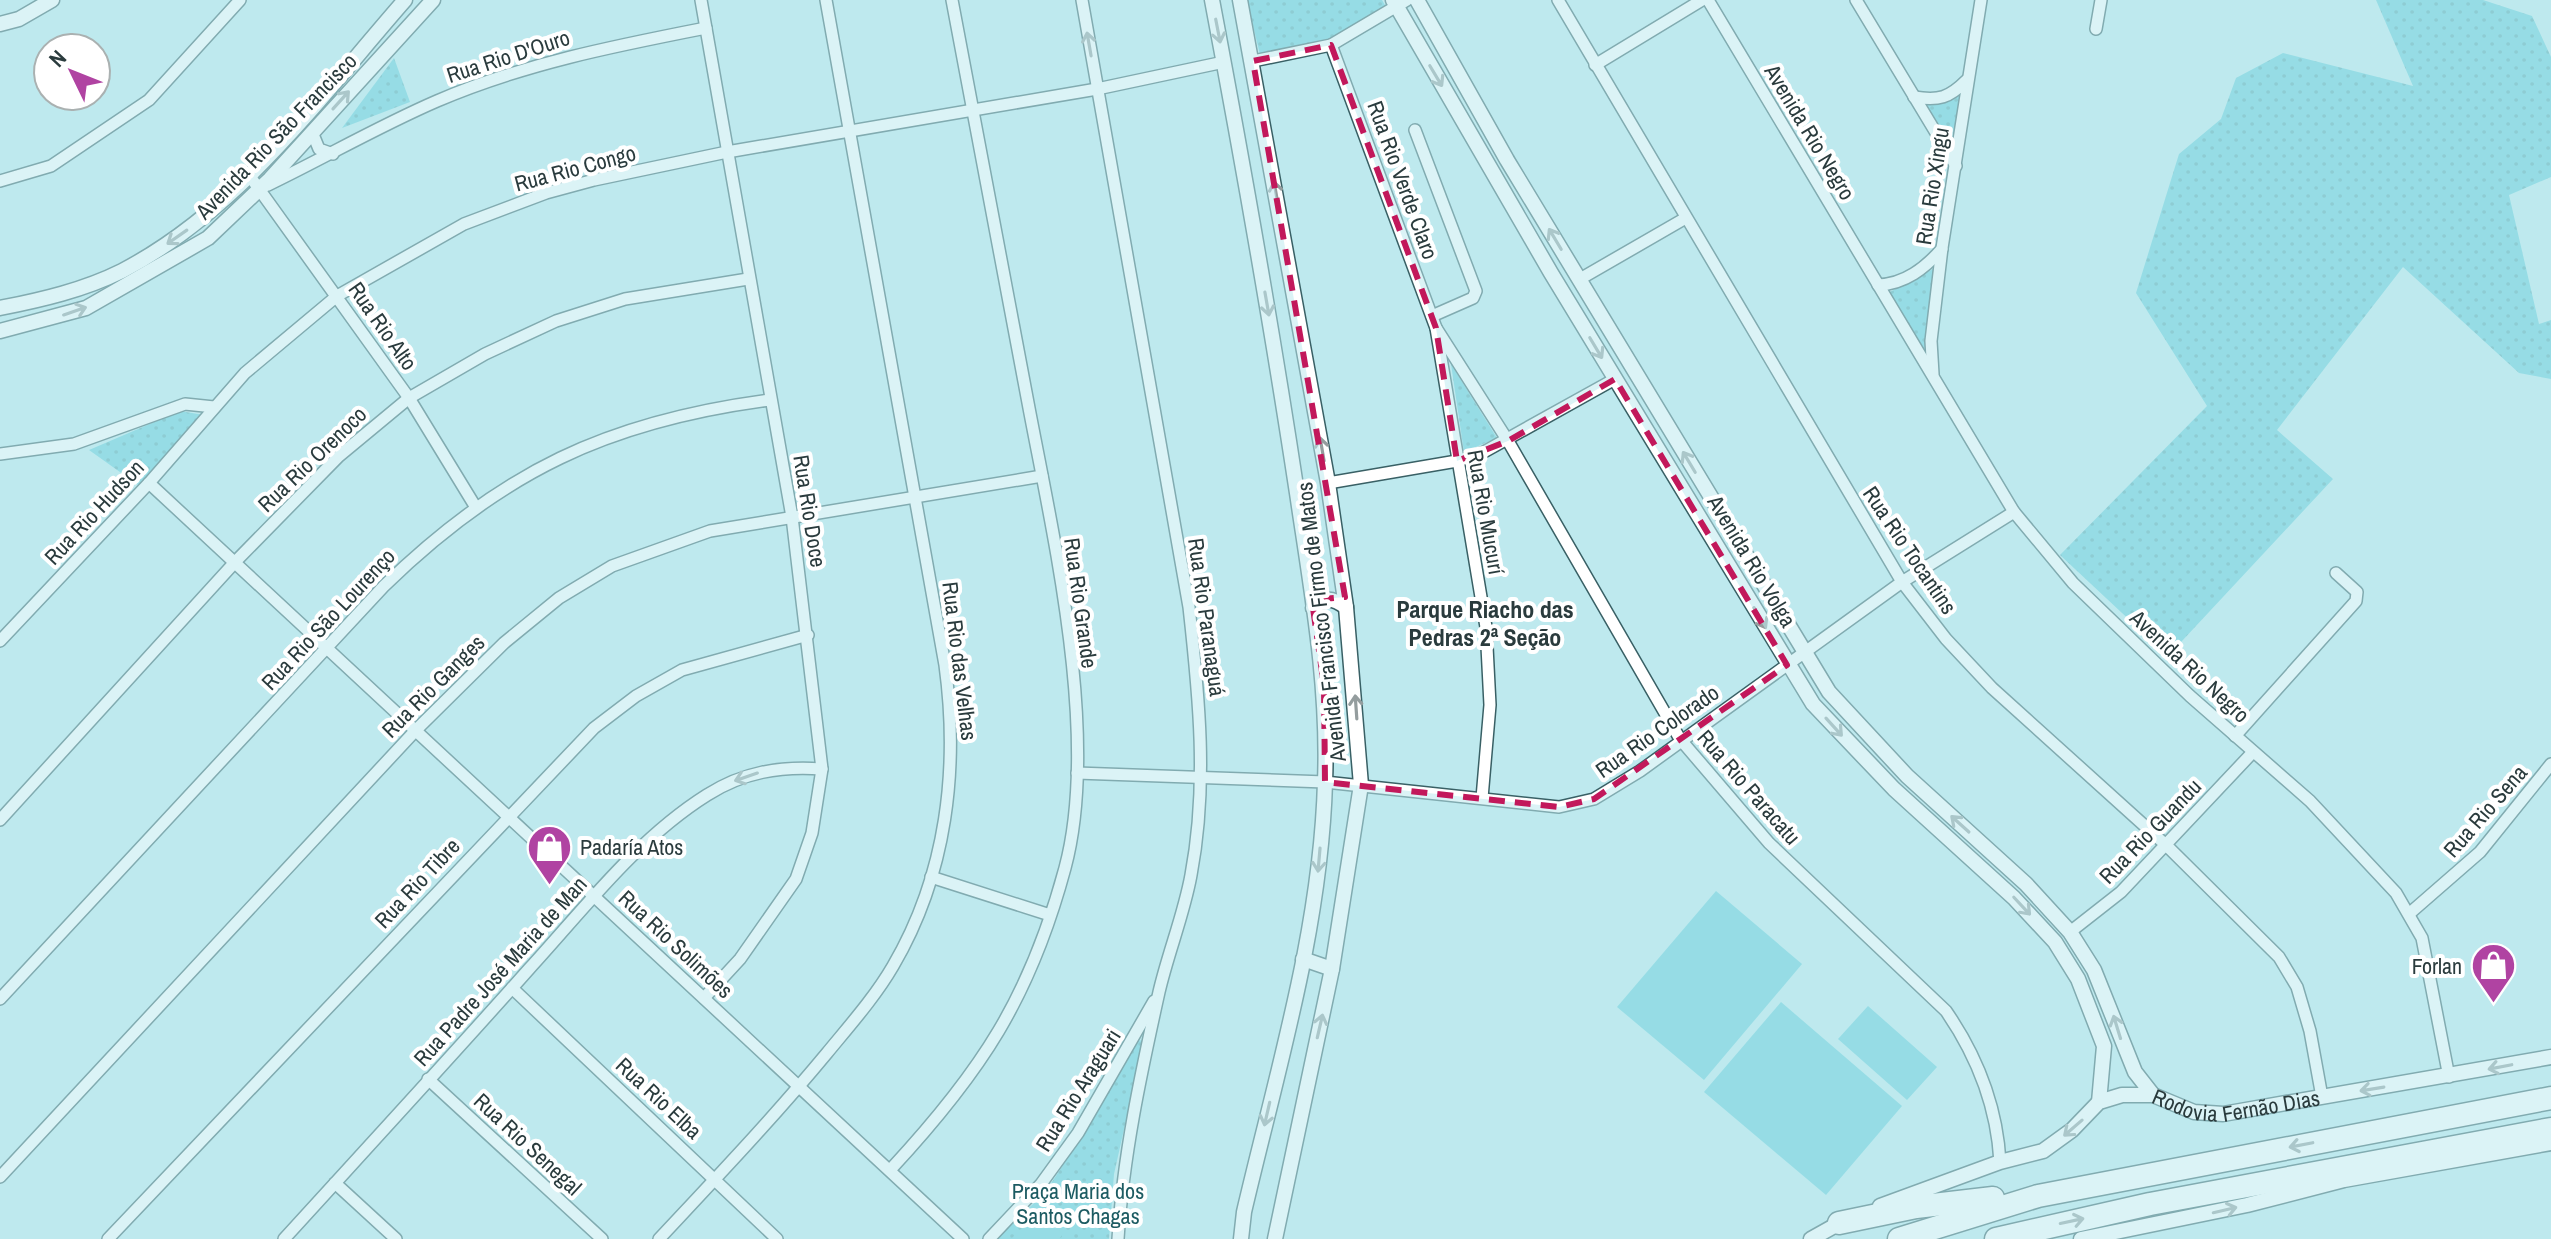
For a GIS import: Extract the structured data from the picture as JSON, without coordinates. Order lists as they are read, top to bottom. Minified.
{"streets":{"highway":["Rodovia Fernão Dias"],"street":["Rua Rio D'Ouro","Avenida Rio Negro","Avenida Rio São Francisco","Rua Rio Congo","Rua Rio Verde Claro","Rua Rio Xingu","Rua Rio Alto","Rua Rio Orenoco","Rua Rio Doce","Rua Rio Hudson","Rua Rio Mucurí","Rua Rio Tocantins","Avenida Rio Volga","Rua Rio Grande","Rua Rio Paranaguá","Rua Rio São Lourenço","Avenida Francisco Firmo de Matos","Rua Rio das Velhas","Rua Rio Ganges","Rua Rio Colorado","Rua Rio Paracatu","Rua Rio Sena","Rua Rio Guandu","Rua Rio Tibre","Rua Rio Solimões","Rua Padre José Maria de Man","Rua Rio Araguari","Rua Rio Elba","Rua Rio Senegal"]},"crossings":[["Rua Rio D'Ouro","Avenida Rio São Francisco"],["Rua Rio D'Ouro","Rua Rio Alto"],["Rua Rio D'Ouro","Rua Rio Doce"],["Avenida Rio Negro","Rua Rio Xingu"],["Avenida Rio Negro","Rua Rio Colorado"],["Avenida Rio Negro","Rua Rio Sena"],["Avenida Rio Negro","Rua Rio Guandu"],["Avenida Rio Negro","Rodovia Fernão Dias"],["Avenida Rio São Francisco","Rua Rio Alto"],["Rua Rio Congo","Rua Rio Alto"],["Rua Rio Congo","Rua Rio Doce"],["Rua Rio Congo","Rua Rio Hudson"],["Rua Rio Congo","Rua Rio Grande"],["Rua Rio Congo","Rua Rio Paranaguá"],["Rua Rio Congo","Avenida Francisco Firmo de Matos"],["Rua Rio Congo","Rua Rio das Velhas"],["Rua Rio Verde Claro","Rua Rio Mucurí"],["Rua Rio Verde Claro","Rua Rio Paracatu"],["Rua Rio Alto","Rua Rio Orenoco"],["Rua Rio Alto","Rua Rio São Lourenço"],["Rua Rio Orenoco","Rua Rio Doce"],["Rua Rio Orenoco","Rua Rio Solimões"],["Rua Rio Doce","Rua Rio São Lourenço"],["Rua Rio Doce","Rua Rio Ganges"],["Rua Rio Doce","Rua Rio Tibre"],["Rua Rio Doce","Rua Rio Solimões"],["Rua Rio Doce","Rua Padre José Maria de Man"],["Rua Rio Hudson","Rua Rio Solimões"],["Rua Rio Mucurí","Rua Rio Colorado"],["Rua Rio Mucurí","Rua Rio Paracatu"],["Rua Rio Tocantins","Rua Rio Colorado"],["Rua Rio Tocantins","Rua Rio Guandu"],["Rua Rio Tocantins","Rodovia Fernão Dias"],["Avenida Rio Volga","Rua Rio Colorado"],["Avenida Rio Volga","Rua Rio Guandu"],["Avenida Rio Volga","Rodovia Fernão Dias"],["Rua Rio Grande","Rua Rio Ganges"],["Rua Rio Grande","Rua Rio Colorado"],["Rua Rio Grande","Rua Rio Solimões"],["Rua Rio Paranaguá","Rua Rio Colorado"],["Rua Rio Paranaguá","Rua Rio Araguari"],["Rua Rio São Lourenço","Rua Rio Solimões"],["Avenida Francisco Firmo de Matos","Rua Rio Colorado"],["Rua Rio das Velhas","Rua Rio Ganges"],["Rua Rio das Velhas","Rua Rio Solimões"],["Rua Rio das Velhas","Rua Rio Elba"],["Rua Rio Ganges","Rua Rio Solimões"],["Rua Rio Colorado","Rua Rio Paracatu"],["Rua Rio Tibre","Rua Rio Solimões"],["Rua Rio Solimões","Rua Padre José Maria de Man"],["Rua Padre José Maria de Man","Rua Rio Elba"],["Rua Padre José Maria de Man","Rua Rio Senegal"]],"one_way":["Rua Padre José Maria de Man"],"districts":["Parque Riacho das Pedras 2ª Seção"],"parks":["Praça Maria dos Santos Chagas"],"places":{"shop":["Padaría Atos","Forlan"]},"north":"top left"}
